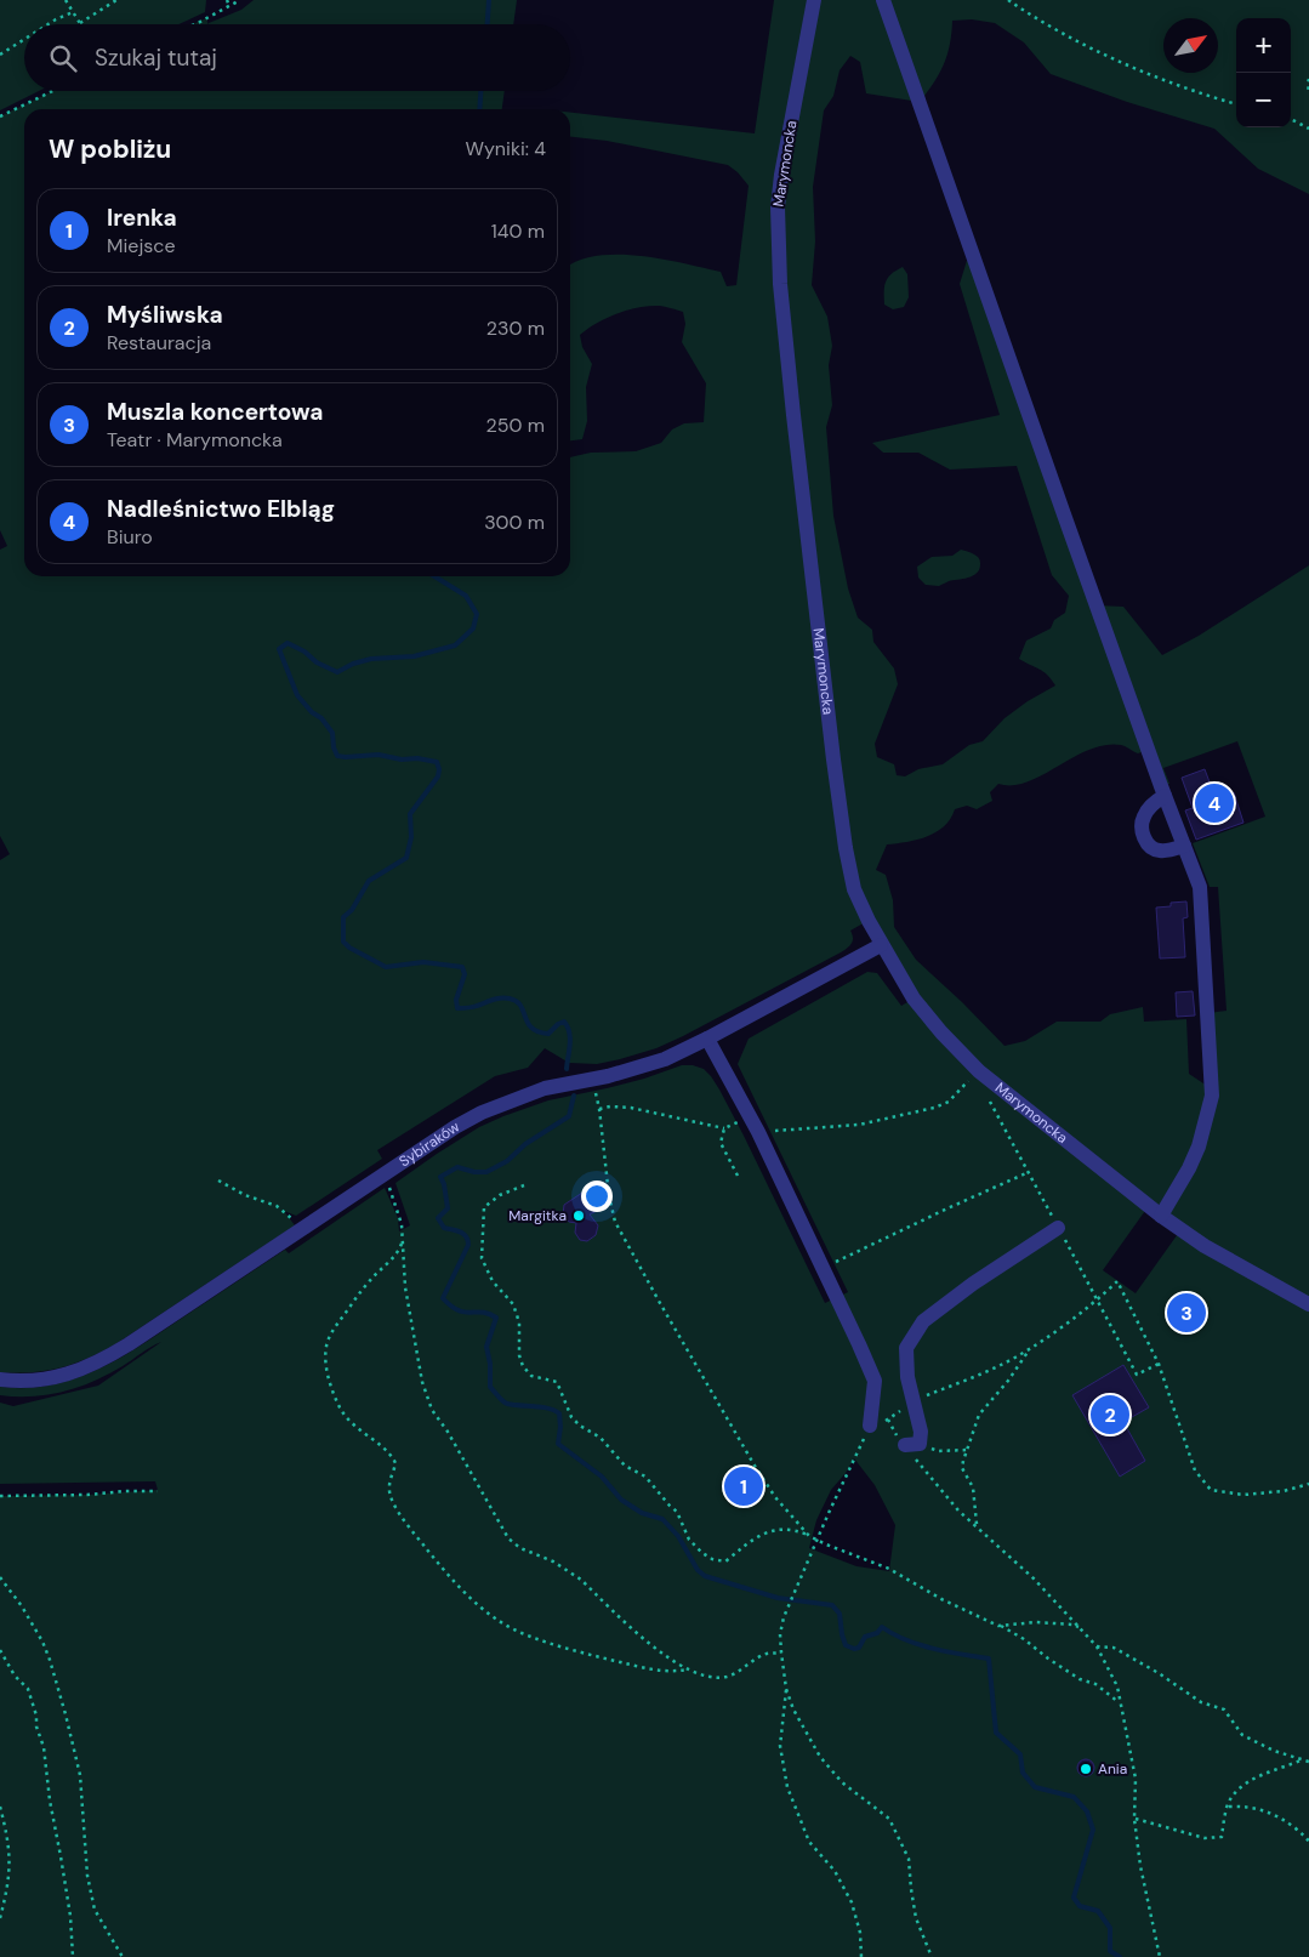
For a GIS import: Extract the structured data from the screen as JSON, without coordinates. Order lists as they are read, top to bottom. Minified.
{"streets":{"street":["Marymoncka","Sybiraków"]},"crossings":[["Marymoncka","Sybiraków"]],"places":["Margitka","Ania"],"north":"top right","page":{"map_buttons":["+","−"],"search":"Szukaj tutaj","heading":["W pobliżu","Wyniki: 4"],"list":[{"mark":"1","name":"Irenka","note":"Miejsce","value":"140 m"},{"mark":"2","name":"Myśliwska","note":"Restauracja","value":"230 m"},{"mark":"3","name":"Muszla koncertowa","note":"Teatr · Marymoncka","value":"250 m"},{"mark":"4","name":"Nadleśnictwo Elbląg","note":"Biuro","value":"300 m"}],"pins":["4","3","2","1"]}}
